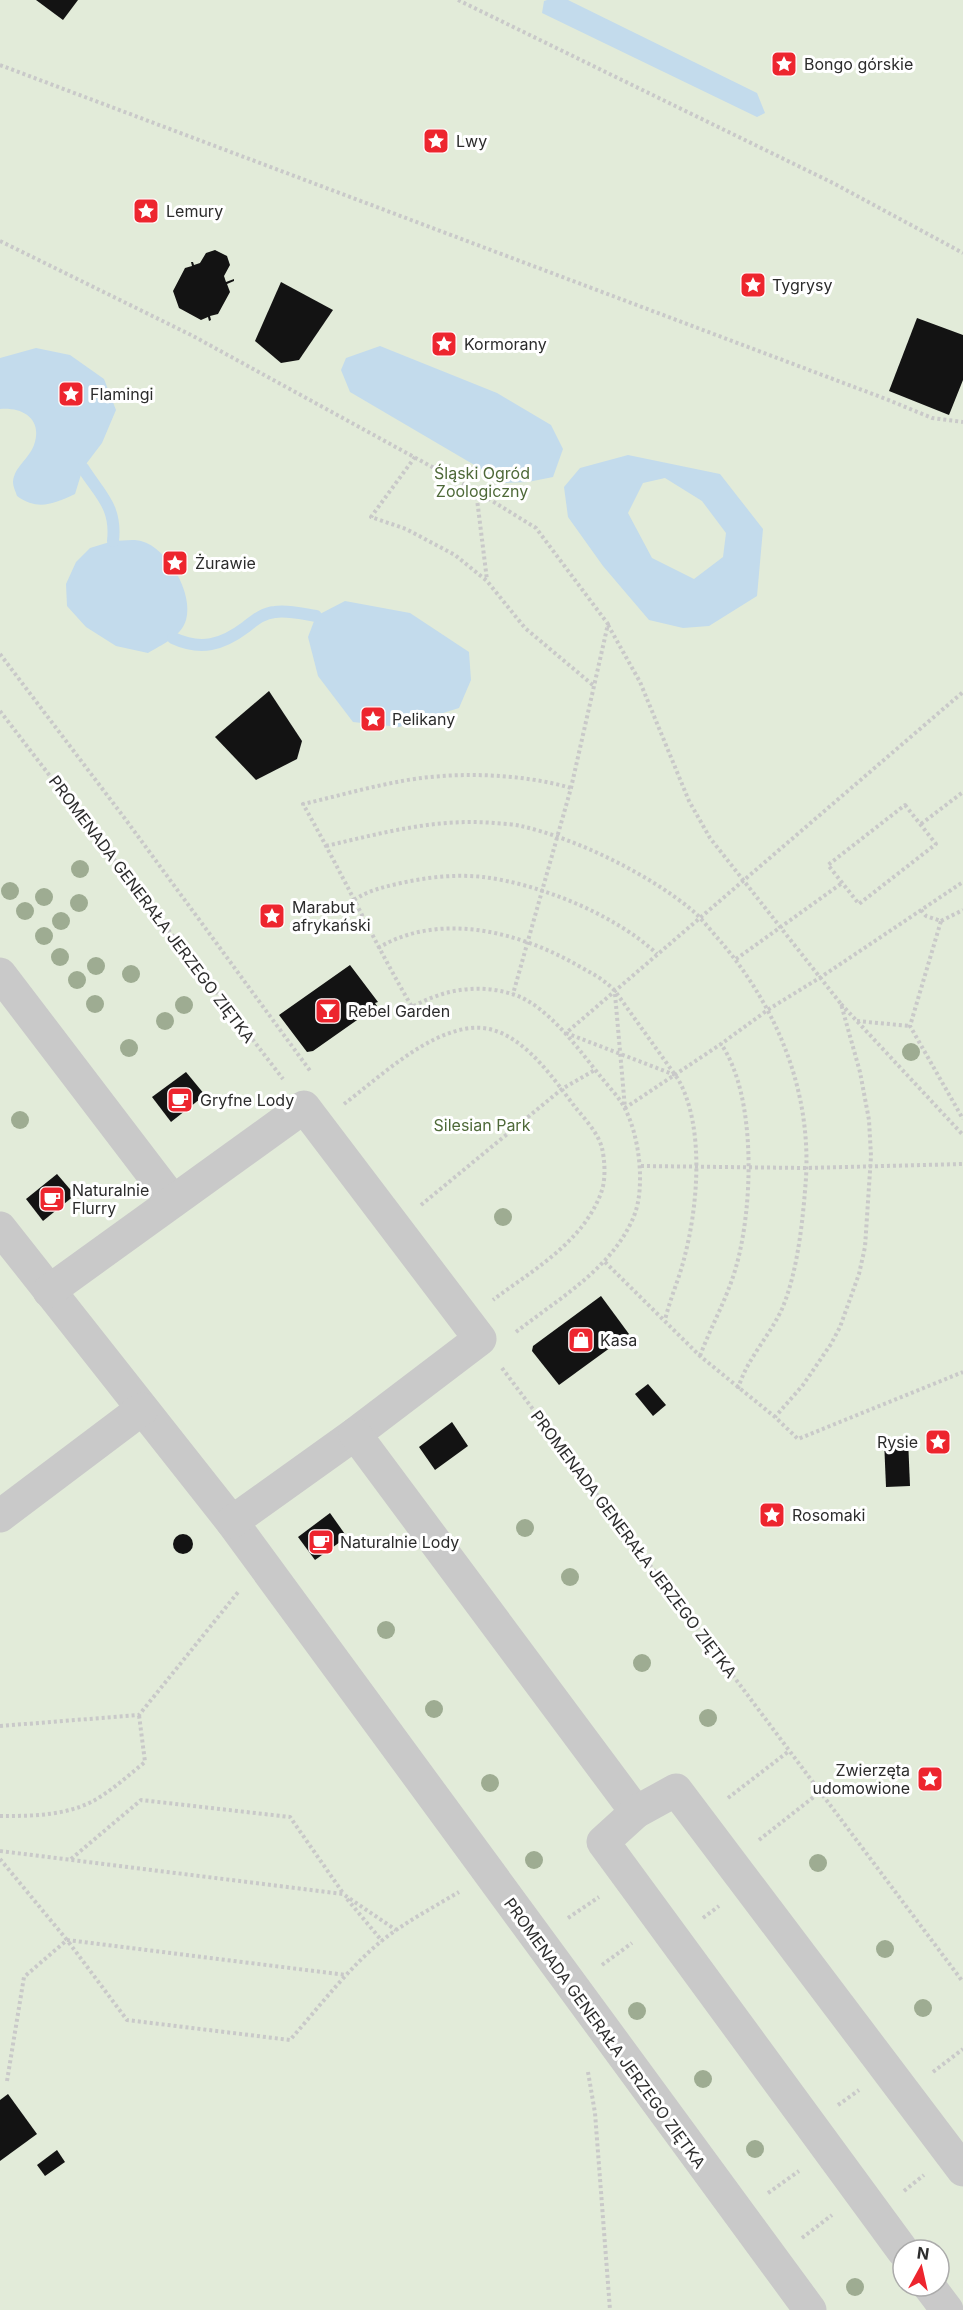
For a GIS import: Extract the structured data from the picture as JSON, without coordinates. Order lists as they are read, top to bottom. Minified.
{"streets":{"street":["PROMENADA GENERAŁA JERZEGO ZIĘTKA"]},"parks":["Śląski Ogród Zoologiczny","Silesian Park"],"places":{"place":["Bongo górskie","Lwy","Lemury","Tygrysy","Kormorany","Flamingi","Żurawie","Pelikany","Marabut afrykański","Rysie","Rosomaki","Zwierzęta udomowione"],"bar":["Rebel Garden"],"cafe":["Gryfne Lody","Naturalnie Flurry","Naturalnie Lody"],"shop":["Kasa"]},"north":"top"}
